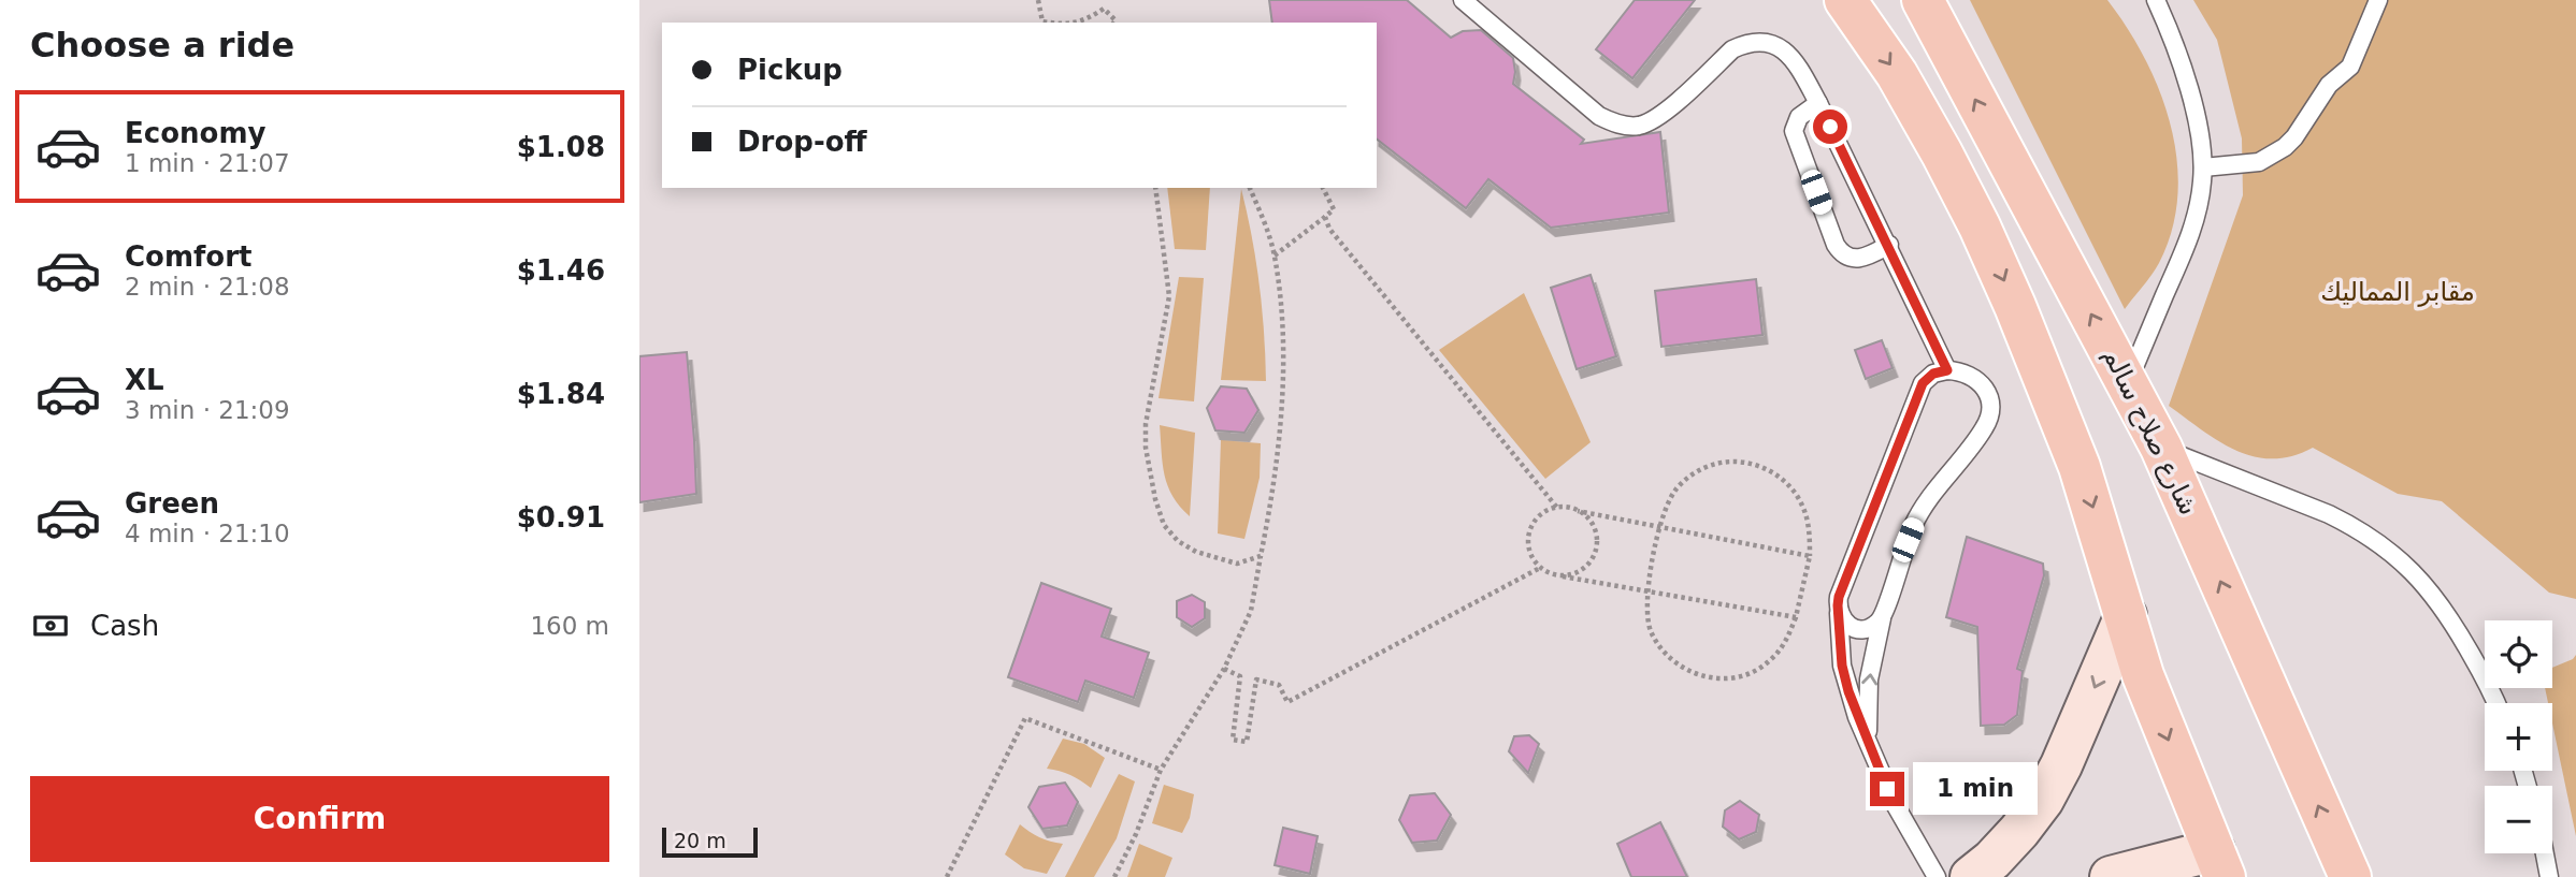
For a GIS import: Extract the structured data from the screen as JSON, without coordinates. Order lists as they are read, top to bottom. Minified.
{"streets":{"main road":["شارع صلاح سالم"]},"parks":["مقابر المماليك"],"scale_bar":"20 m","page":{"heading":"Choose a ride","banner":["Pickup","Drop-off"],"list":[{"name":"Economy","note":"1 min · 21:07","value":"$1.08"},{"name":"Comfort","note":"2 min · 21:08","value":"$1.46"},{"name":"XL","note":"3 min · 21:09","value":"$1.84"},{"name":"Green","note":"4 min · 21:10","value":"$0.91"}],"pay":["Cash","160 m"],"map_buttons":["+","−"],"buttons":"Confirm","bubble":"1 min","scale":"20 m"}}
